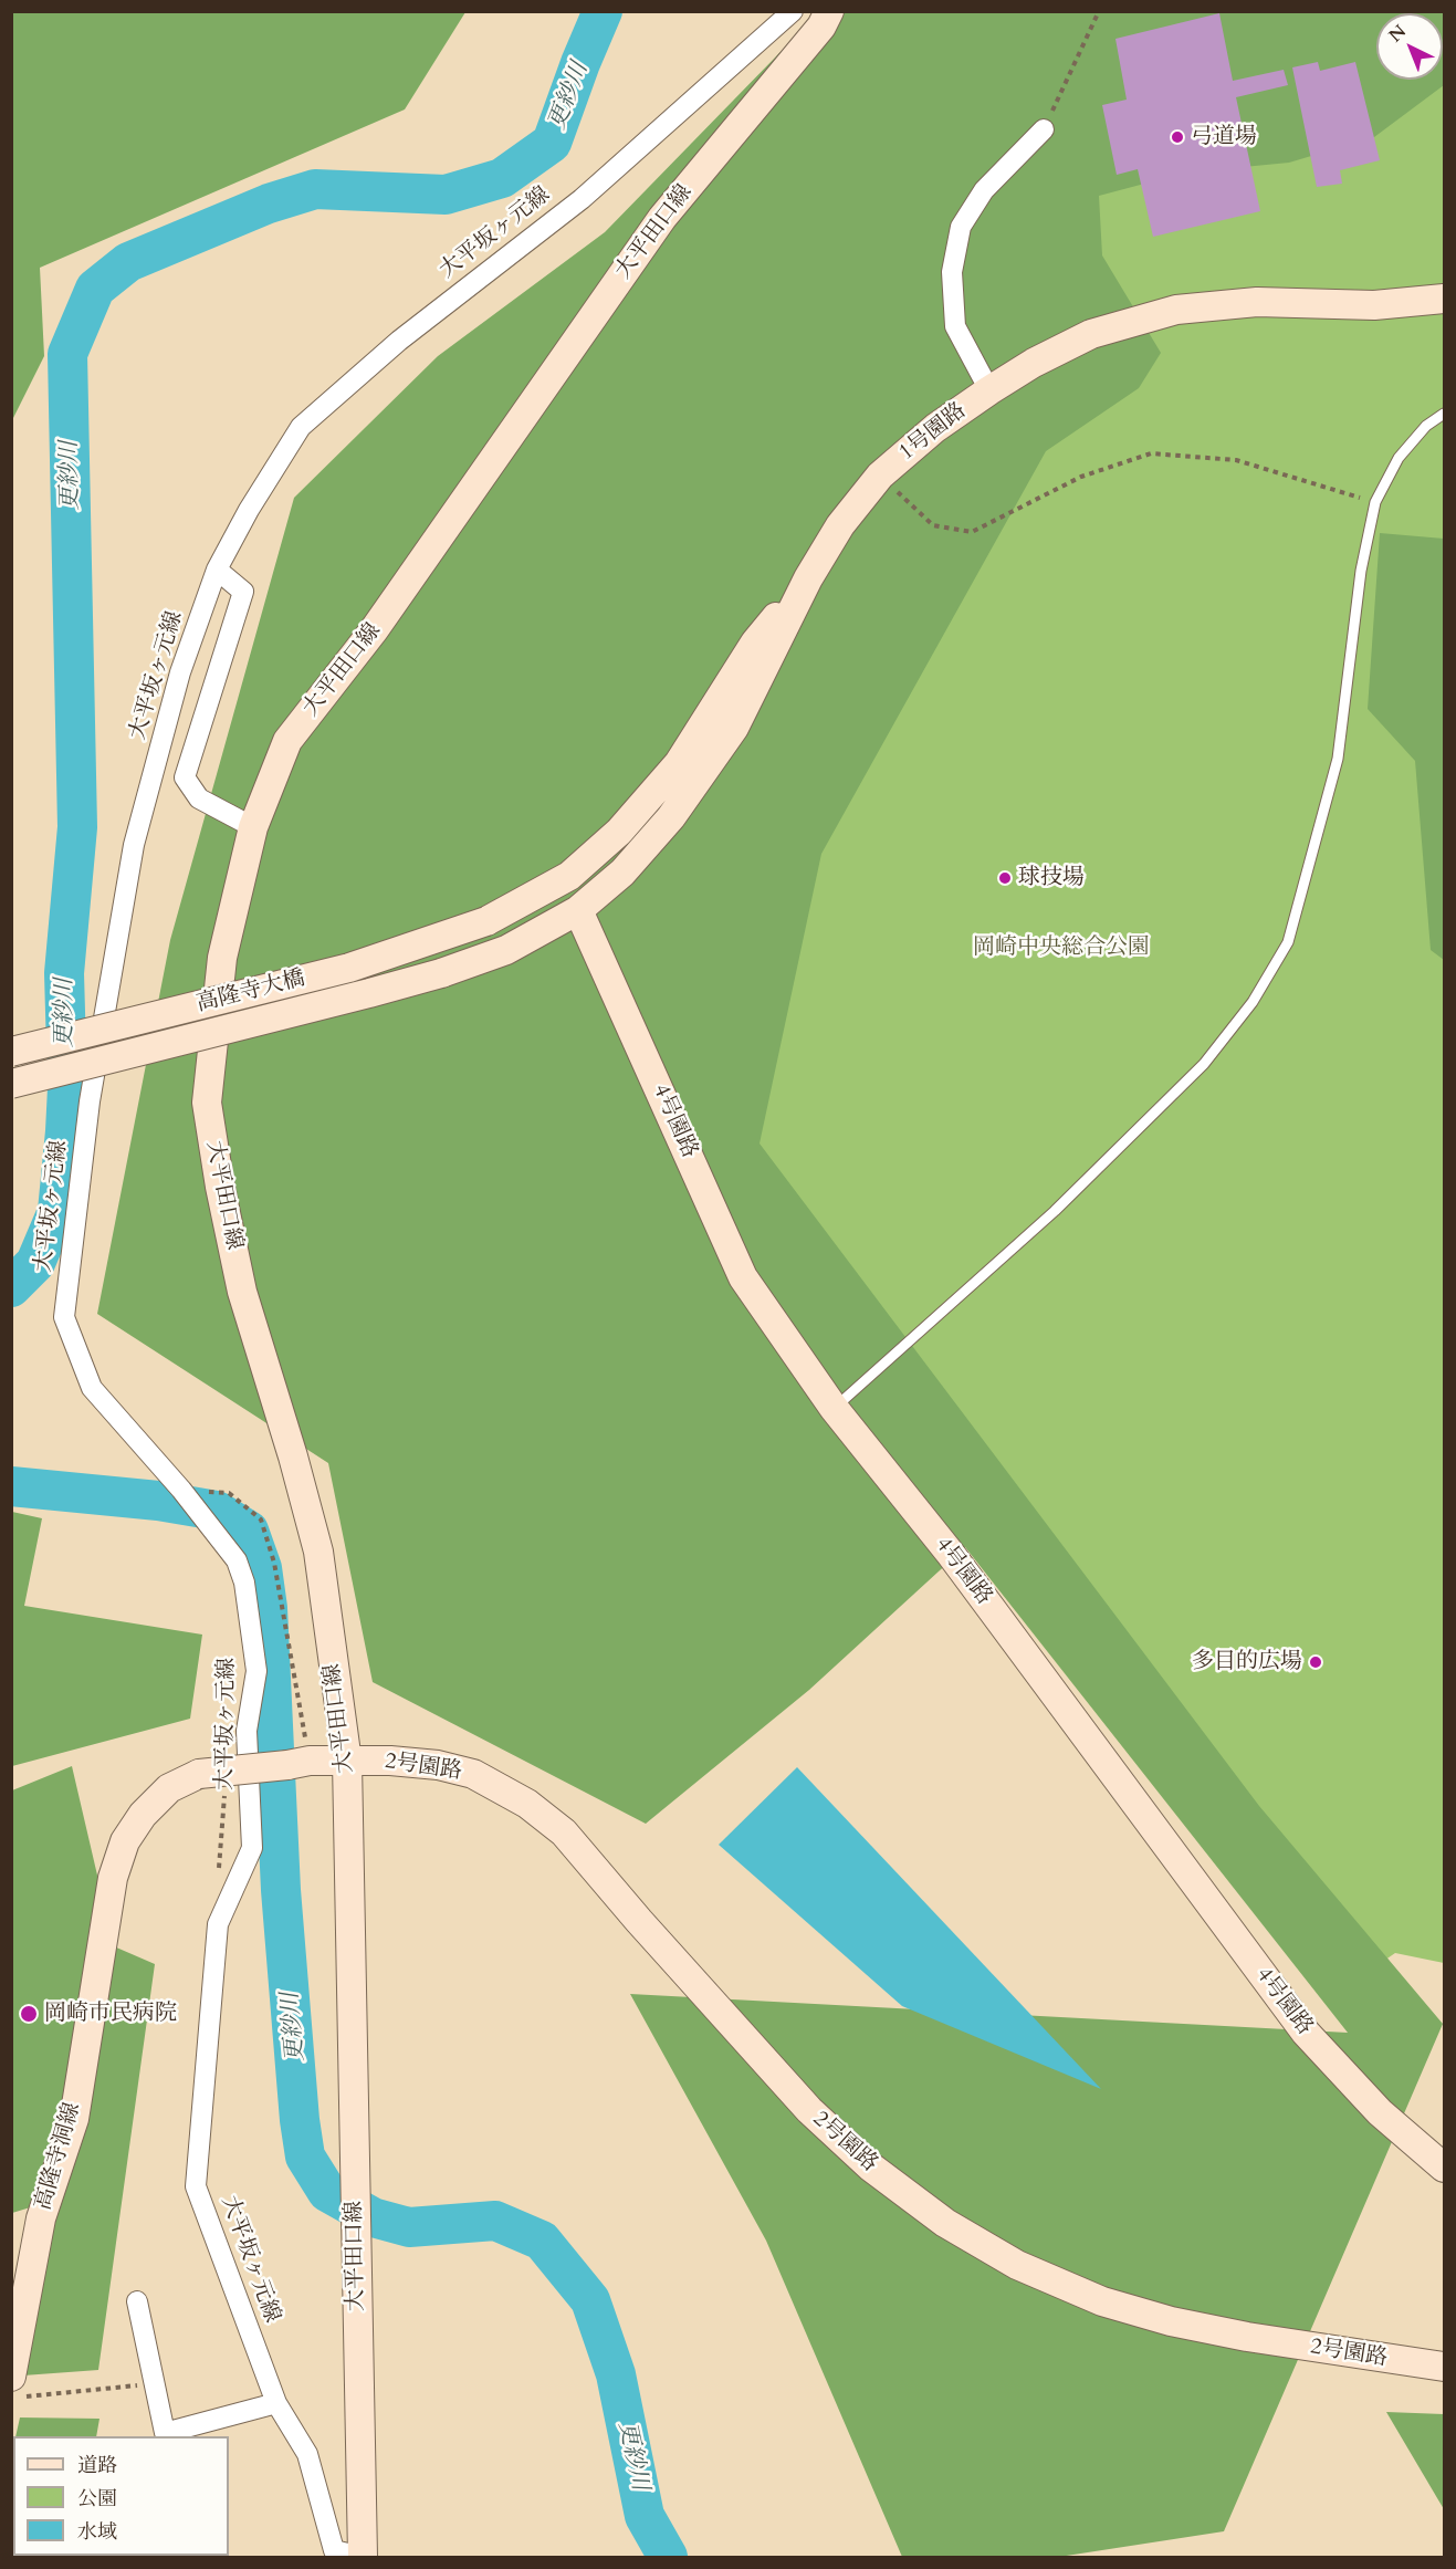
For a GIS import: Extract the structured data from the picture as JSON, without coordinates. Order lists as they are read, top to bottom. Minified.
{"streets":{"street":["大平田口線","大平坂ヶ元線","1号園路","高隆寺大橋","4号園路","2号園路","高隆寺洞線"]},"crossings":[["大平田口線","大平坂ヶ元線"],["大平田口線","2号園路"],["1号園路","高隆寺大橋"],["1号園路","4号園路"],["2号園路","高隆寺洞線"]],"water":["更紗川"],"parks":["岡崎中央総合公園"],"places":["弓道場","球技場","多目的広場","岡崎市民病院"],"legend":["道路","公園","水域"],"north":"top left"}
